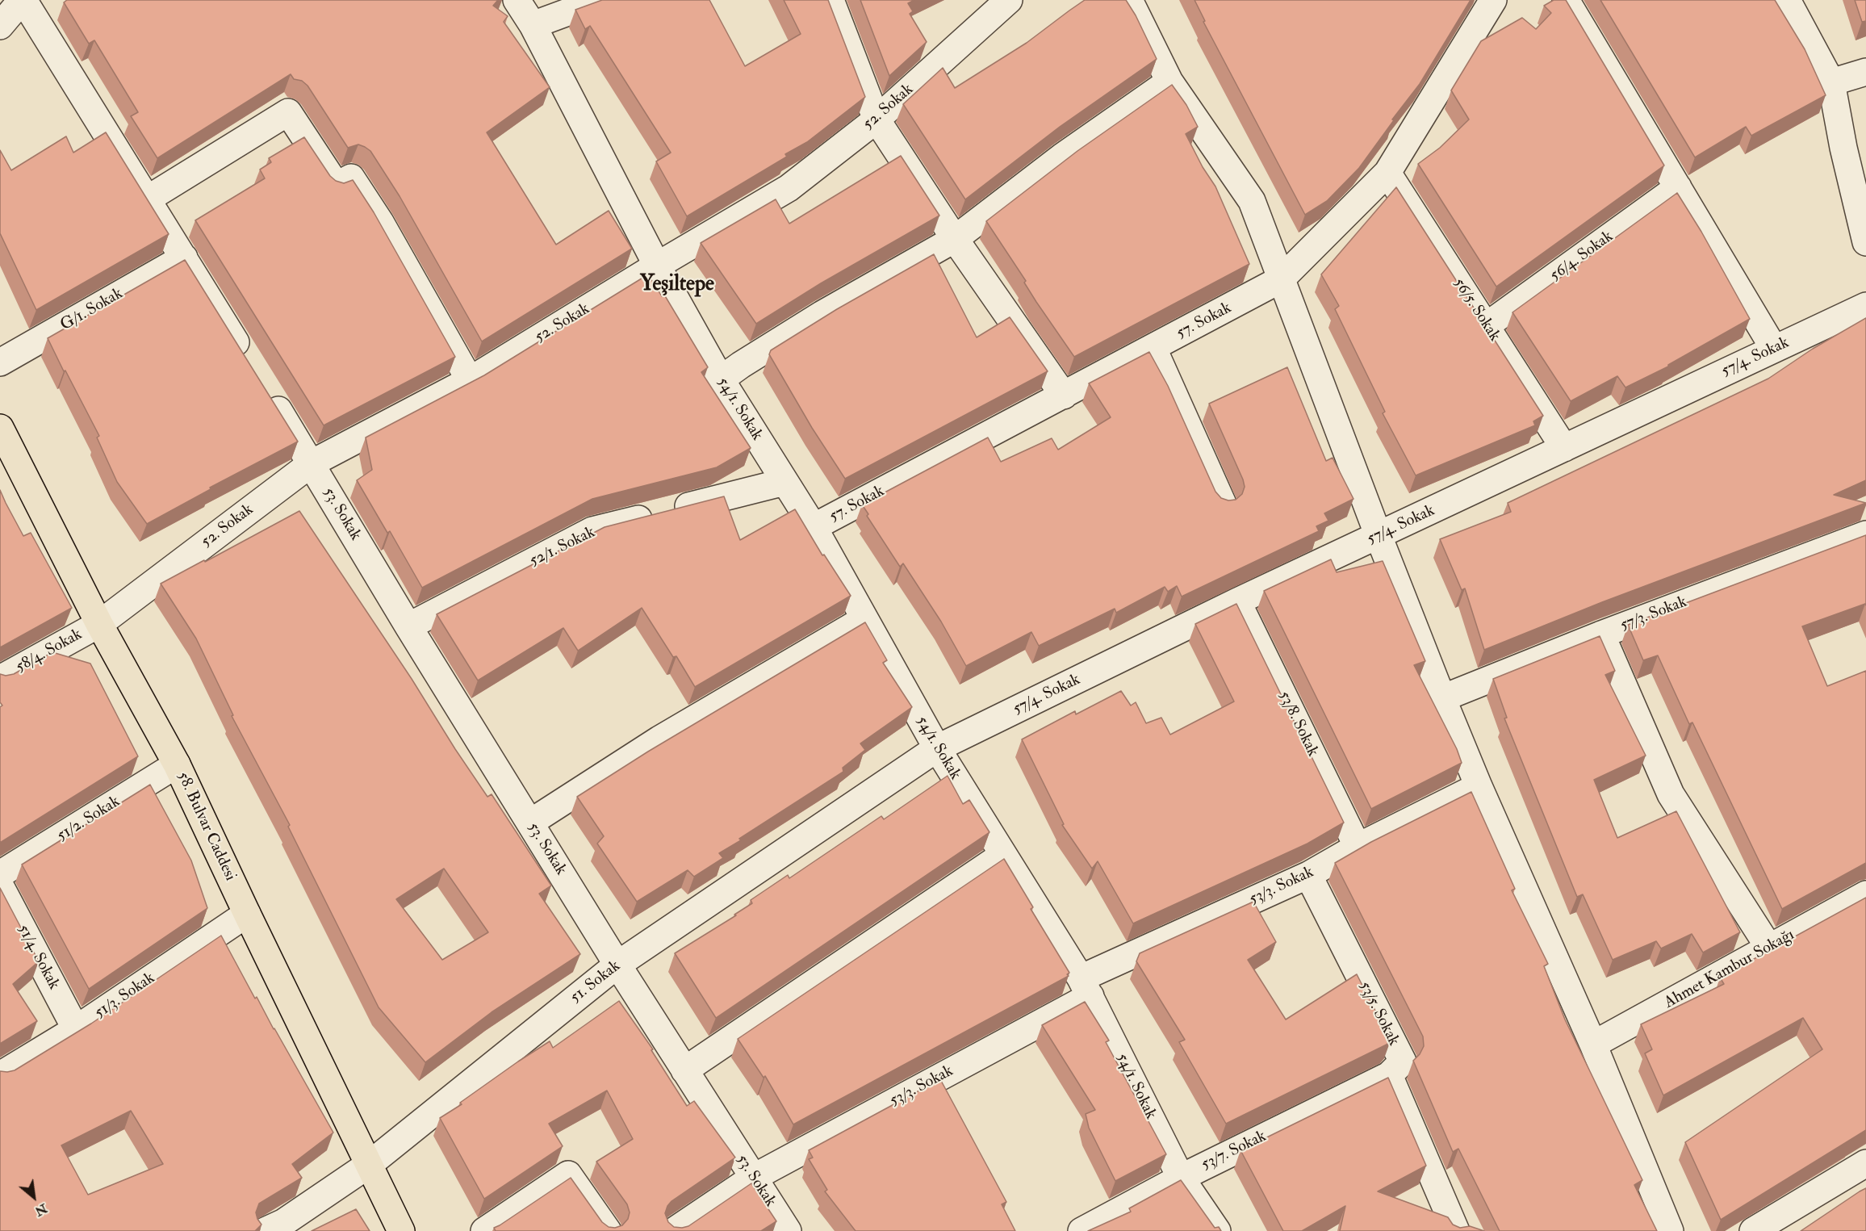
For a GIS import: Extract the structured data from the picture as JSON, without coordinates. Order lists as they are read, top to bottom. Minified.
{"streets":{"main road":["58. Bulvar Caddesi"],"street":["52. Sokak","56/4. Sokak","G/1. Sokak","56/5. Sokak","57. Sokak","57/4. Sokak","54/1. Sokak","53. Sokak","52/1. Sokak","57/3. Sokak","58/4. Sokak","53/8. Sokak","51/2. Sokak","53/3. Sokak","51/4. Sokak","Ahmet Kambur Sokağı","51. Sokak","51/3. Sokak","53/5. Sokak","53/7. Sokak"]},"crossings":[["52. Sokak","54/1. Sokak"],["52. Sokak","53. Sokak"],["52. Sokak","58/4. Sokak"],["52. Sokak","58. Bulvar Caddesi"],["56/4. Sokak","56/5. Sokak"],["56/5. Sokak","57. Sokak"],["56/5. Sokak","57/4. Sokak"],["57. Sokak","54/1. Sokak"],["57/4. Sokak","54/1. Sokak"],["57/4. Sokak","53/8. Sokak"],["57/4. Sokak","51. Sokak"],["54/1. Sokak","52/1. Sokak"],["54/1. Sokak","53/3. Sokak"],["54/1. Sokak","51. Sokak"],["54/1. Sokak","53/7. Sokak"],["53. Sokak","52/1. Sokak"],["53. Sokak","53/3. Sokak"],["53. Sokak","51. Sokak"],["58/4. Sokak","58. Bulvar Caddesi"],["53/8. Sokak","53/3. Sokak"],["51/2. Sokak","58. Bulvar Caddesi"],["58. Bulvar Caddesi","51. Sokak"],["58. Bulvar Caddesi","51/3. Sokak"],["53/3. Sokak","53/5. Sokak"],["51/4. Sokak","51/3. Sokak"],["53/5. Sokak","53/7. Sokak"]],"districts":["Yeşiltepe"],"north":"bottom right"}
